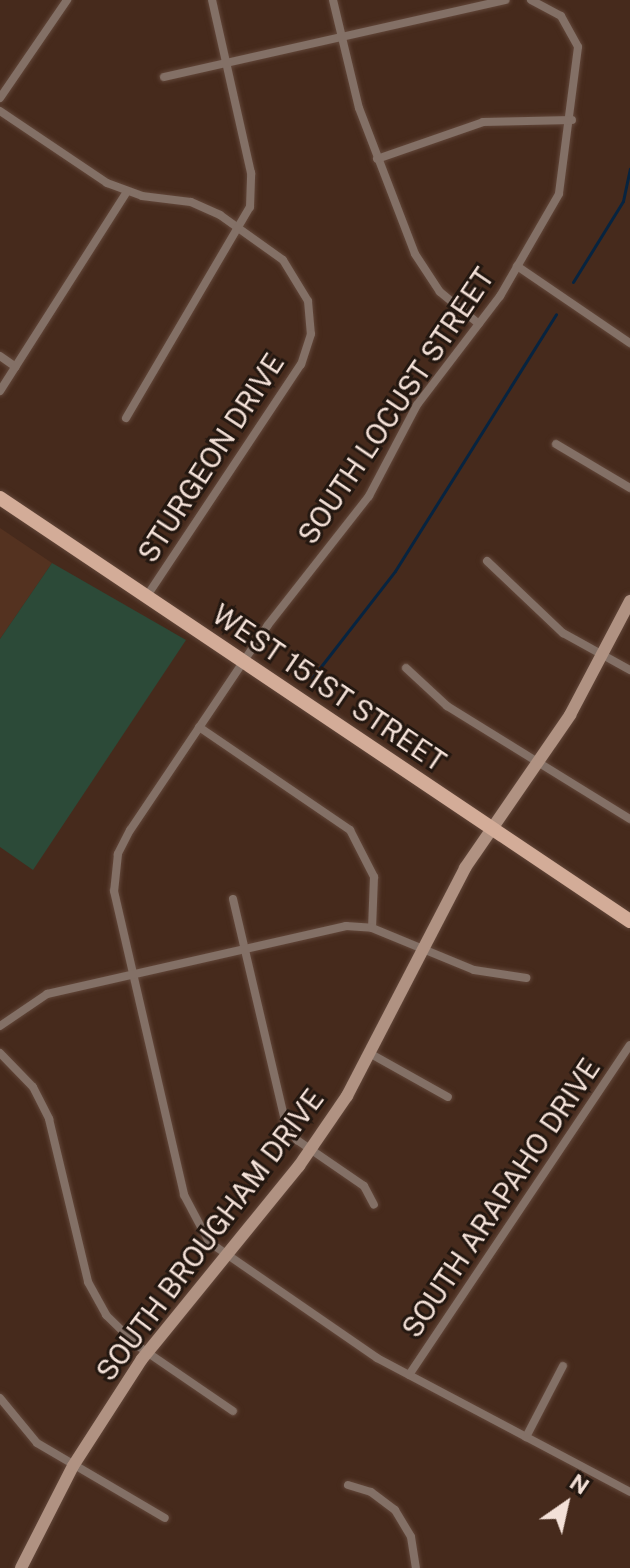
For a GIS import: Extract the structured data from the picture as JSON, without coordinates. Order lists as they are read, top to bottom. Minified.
{"streets":{"main road":["WEST 151ST STREET"],"street":["SOUTH LOCUST STREET","STURGEON DRIVE","SOUTH ARAPAHO DRIVE","SOUTH BROUGHAM DRIVE"]},"crossings":[["SOUTH LOCUST STREET","WEST 151ST STREET"],["SOUTH LOCUST STREET","SOUTH ARAPAHO DRIVE"],["SOUTH LOCUST STREET","SOUTH BROUGHAM DRIVE"],["STURGEON DRIVE","WEST 151ST STREET"],["WEST 151ST STREET","SOUTH BROUGHAM DRIVE"]],"north":"top right"}
